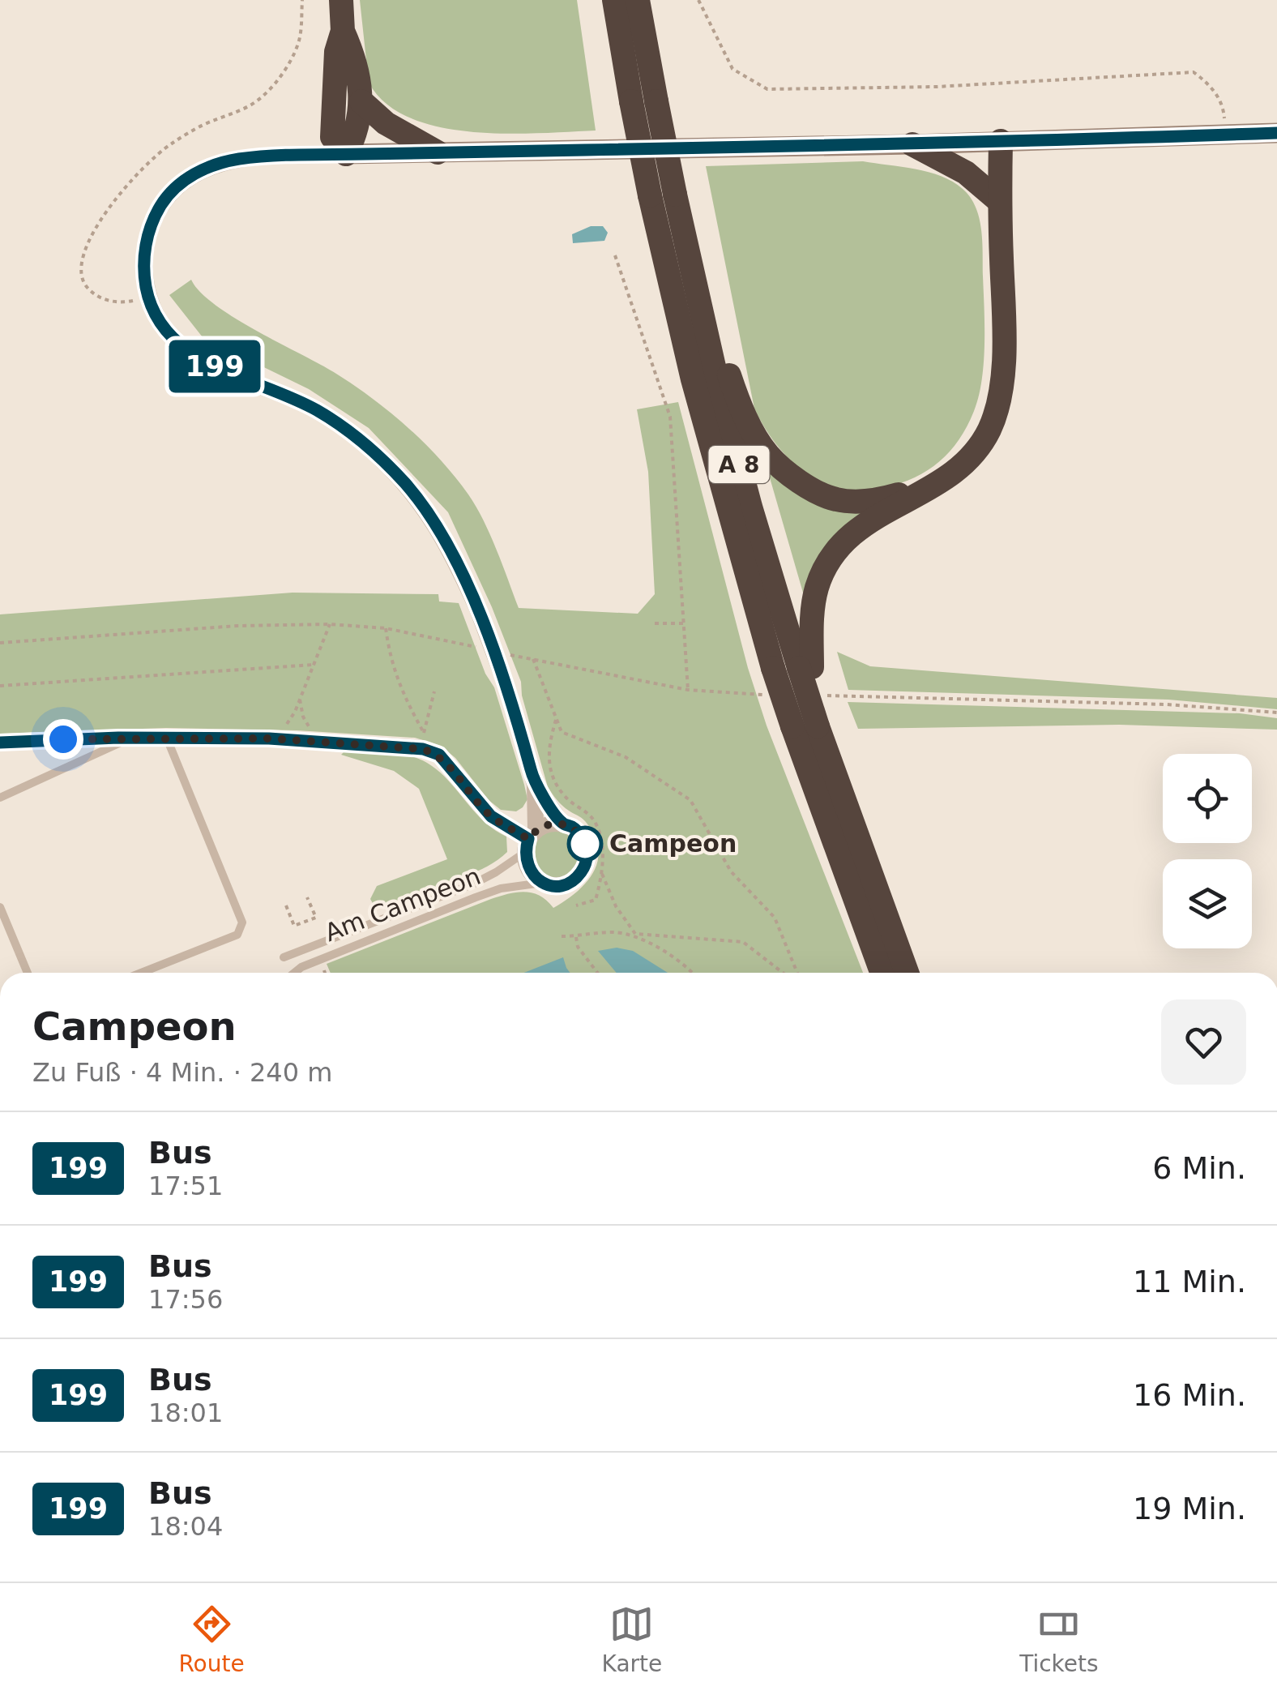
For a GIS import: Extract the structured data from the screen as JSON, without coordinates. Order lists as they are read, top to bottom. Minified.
{"streets":{"highway":["A 8"],"lane":["Am Campeon"]},"places":["Campeon"],"lines":["bus line 199"],"page":{"on_map":"199","heading":["Campeon","Zu Fuß · 4 Min. · 240 m"],"list":[{"mark":"199","name":"Bus","note":"17:51","value":"6 Min."},{"mark":"199","name":"Bus","note":"17:56","value":"11 Min."},{"mark":"199","name":"Bus","note":"18:01","value":"16 Min."},{"mark":"199","name":"Bus","note":"18:04","value":"19 Min."}],"tabs":["Route","Karte","Tickets"]}}
